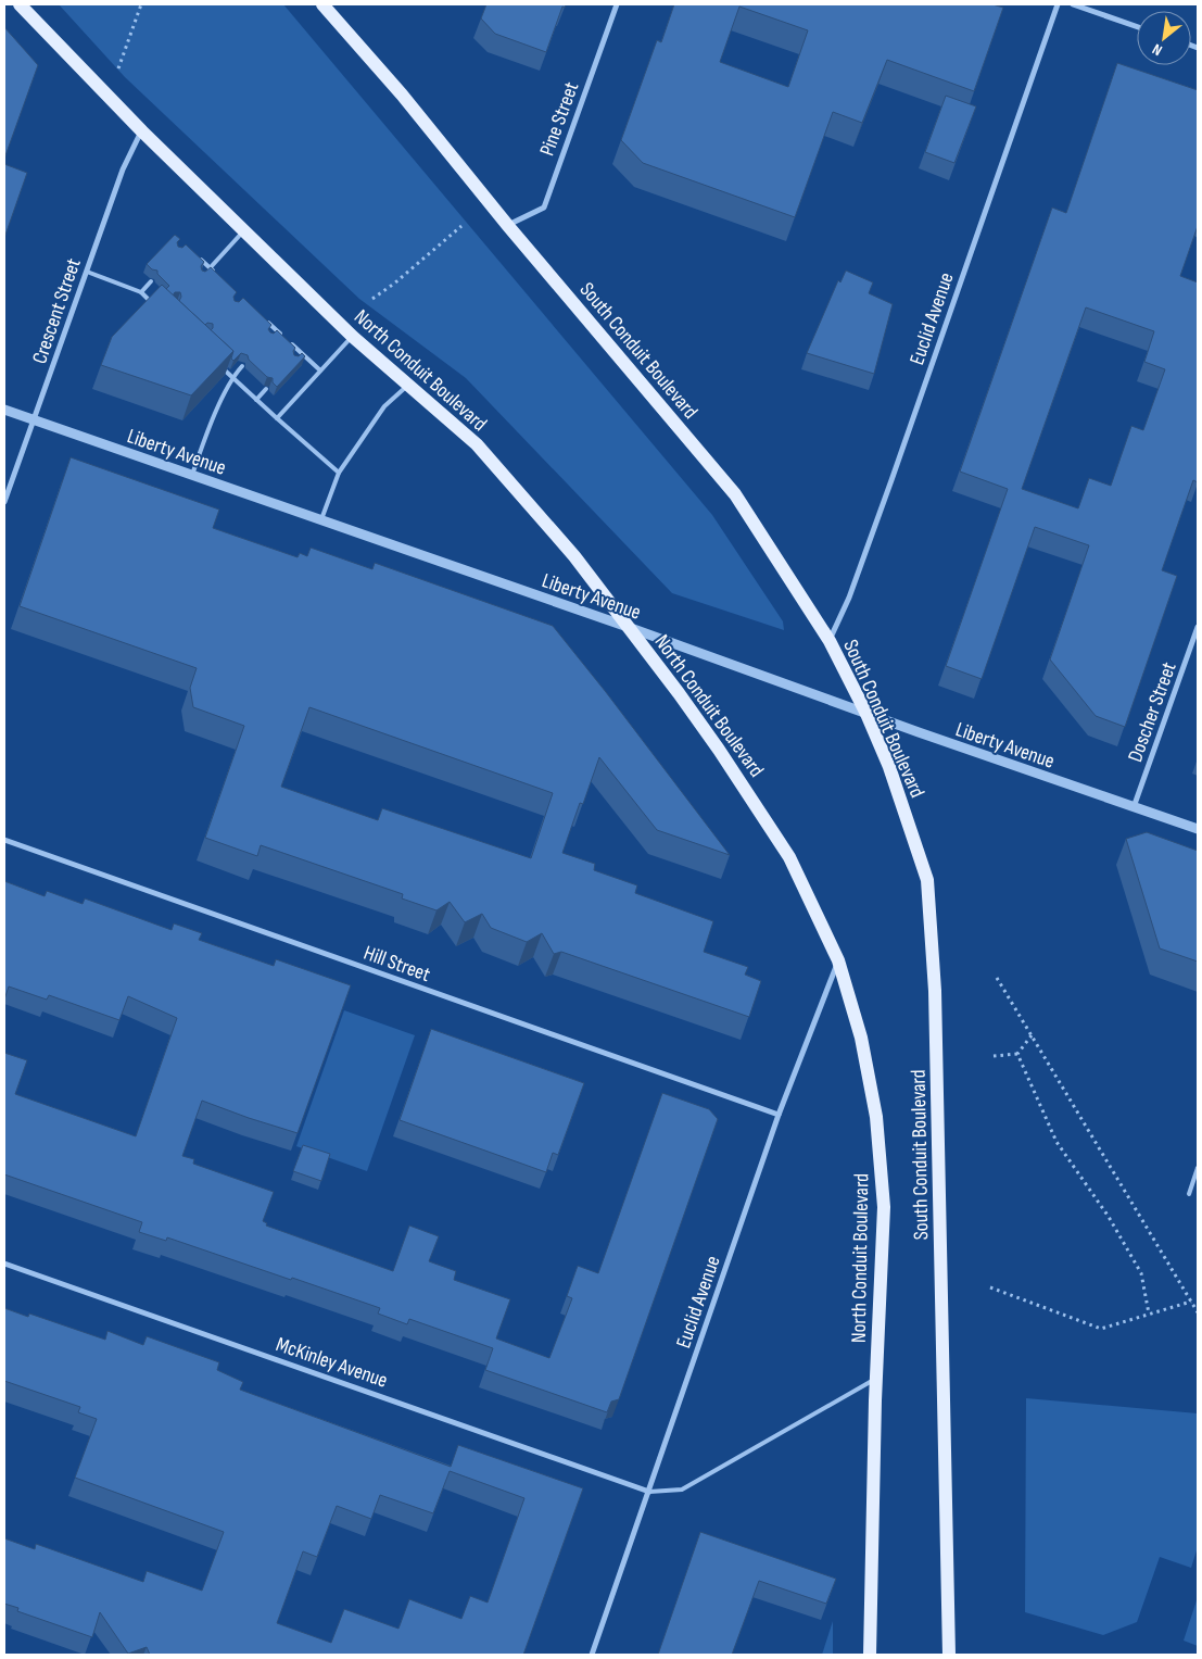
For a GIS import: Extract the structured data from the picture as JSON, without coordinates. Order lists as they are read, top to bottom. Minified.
{"streets":{"main road":["South Conduit Boulevard","North Conduit Boulevard"],"street":["Pine Street","Crescent Street","Euclid Avenue","Liberty Avenue","Doscher Street","Hill Street","McKinley Avenue"]},"crossings":[["Pine Street","South Conduit Boulevard"],["Crescent Street","North Conduit Boulevard"],["Crescent Street","Liberty Avenue"],["Euclid Avenue","South Conduit Boulevard"],["Euclid Avenue","North Conduit Boulevard"],["Euclid Avenue","Hill Street"],["Euclid Avenue","McKinley Avenue"],["South Conduit Boulevard","Liberty Avenue"],["North Conduit Boulevard","Liberty Avenue"],["Liberty Avenue","Doscher Street"]],"north":"bottom left"}
